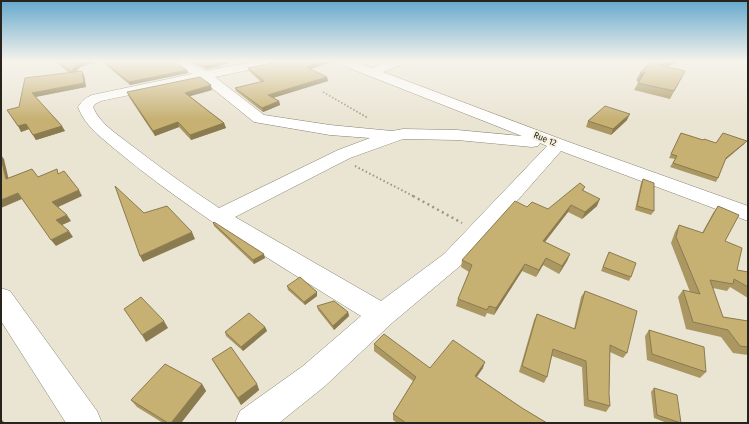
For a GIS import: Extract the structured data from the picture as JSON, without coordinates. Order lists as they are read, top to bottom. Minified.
{"streets":{"street":["Rue 12"]}}
